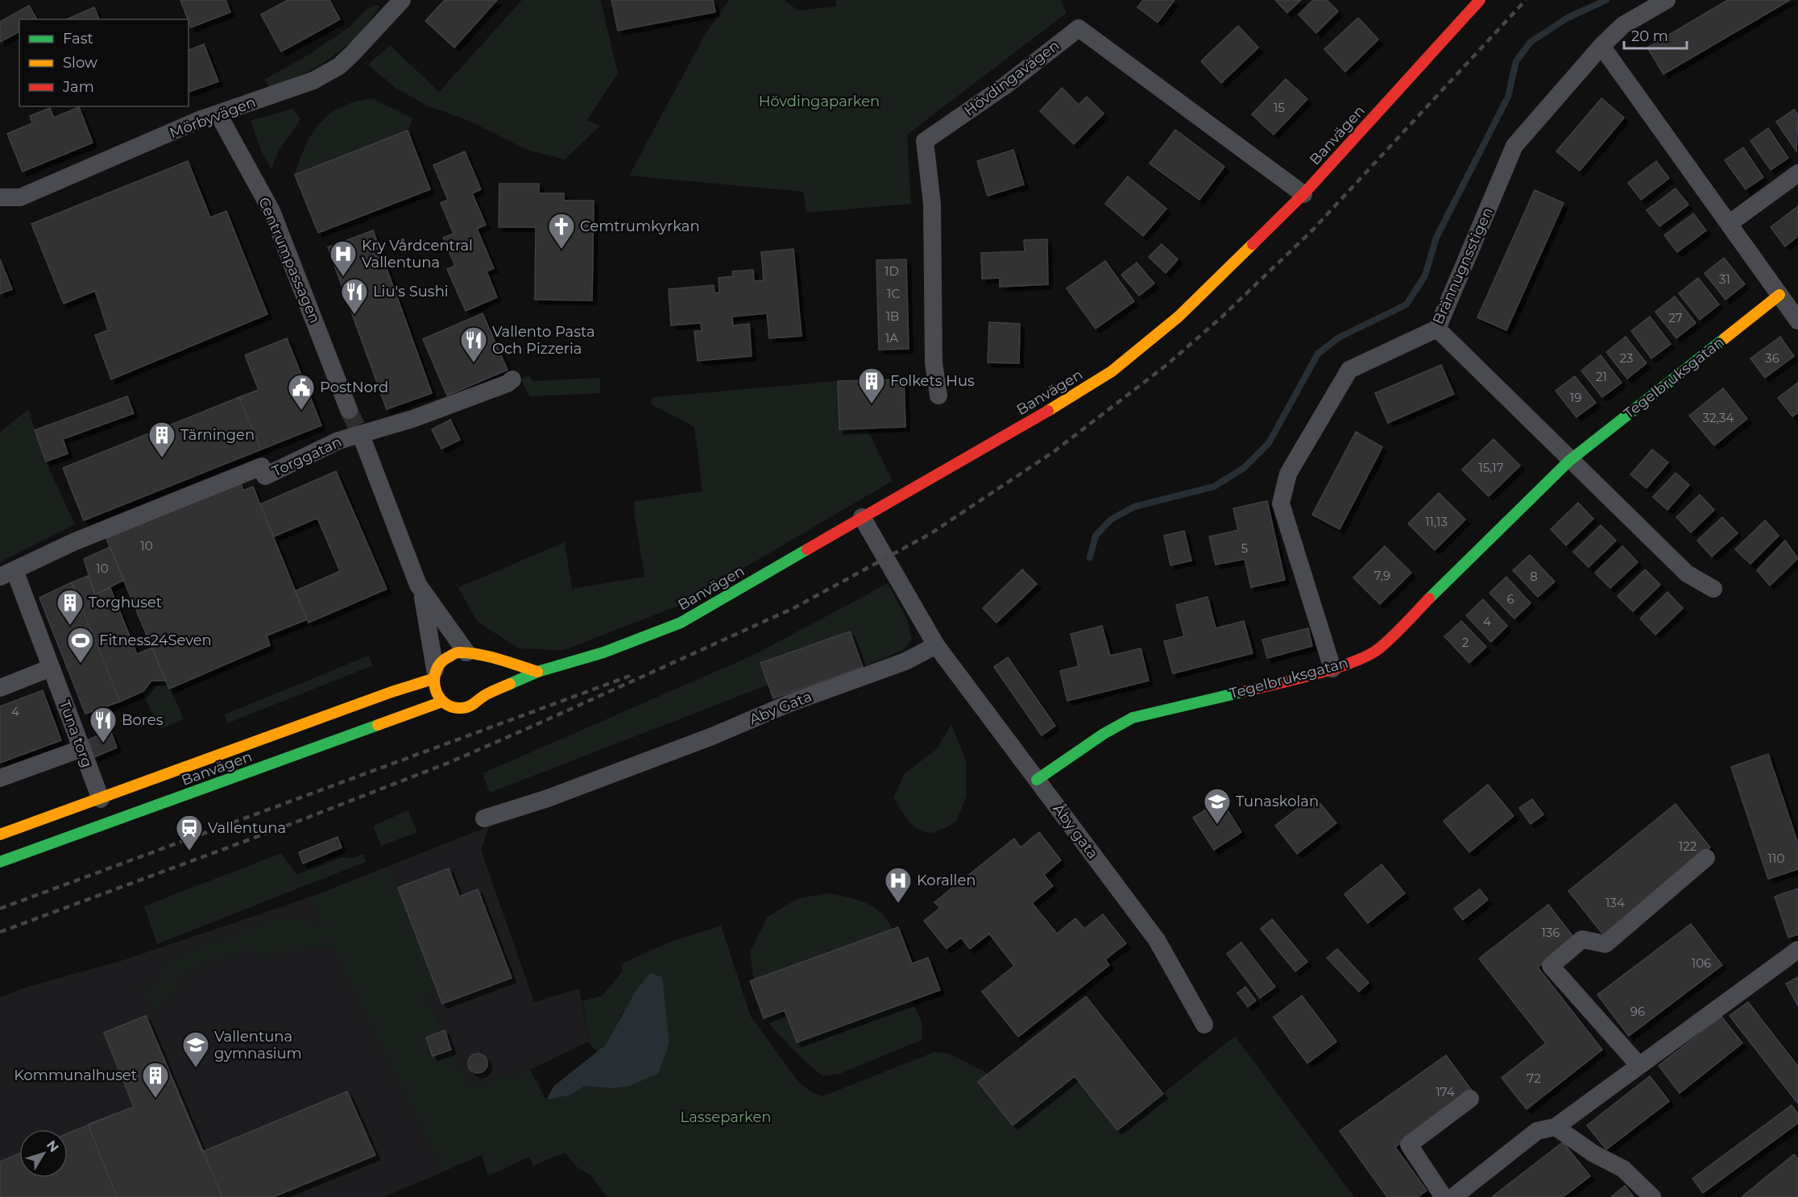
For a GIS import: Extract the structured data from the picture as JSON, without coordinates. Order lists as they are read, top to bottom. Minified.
{"streets":{"street":["Hövdingavägen","Mörbyvägen","Banvägen","Centrumpassagen","Brännugnsstigen","Tegelbruksgatan","Torggatan","Aby Gata","Tuna torg","Åby gata"]},"crossings":[["Hövdingavägen","Banvägen"],["Mörbyvägen","Centrumpassagen"],["Banvägen","Tuna torg"],["Brännugnsstigen","Tegelbruksgatan"],["Tegelbruksgatan","Åby gata"],["Torggatan","Tuna torg"],["Aby Gata","Åby gata"]],"parks":["Hövdingaparken","Lasseparken"],"places":{"church":["Cemtrumkyrkan"],"hospital":["Kry Vårdcentral Vallentuna","Korallen"],"restaurant":["Liu's Sushi","Vallento Pasta Och Pizzeria","Bores"],"building":["Folkets Hus","Tärningen","Torghuset","Kommunalhuset"],"public building":["PostNord"],"sports":["Fitness24Seven"],"school or university":["Tunaskolan","Vallentuna gymnasium"],"station":["Vallentuna"]},"house_numbers":["15","1D","31","1C","1B","27","1A","23","36","21","19","32,34","15,17","11,13","10","5","10","7,9","8","6","4","2","4","122","110","134","136","106","96","72","174"],"legend":["Fast","Slow","Jam"],"scale_bar":"20 m","north":"top right"}
